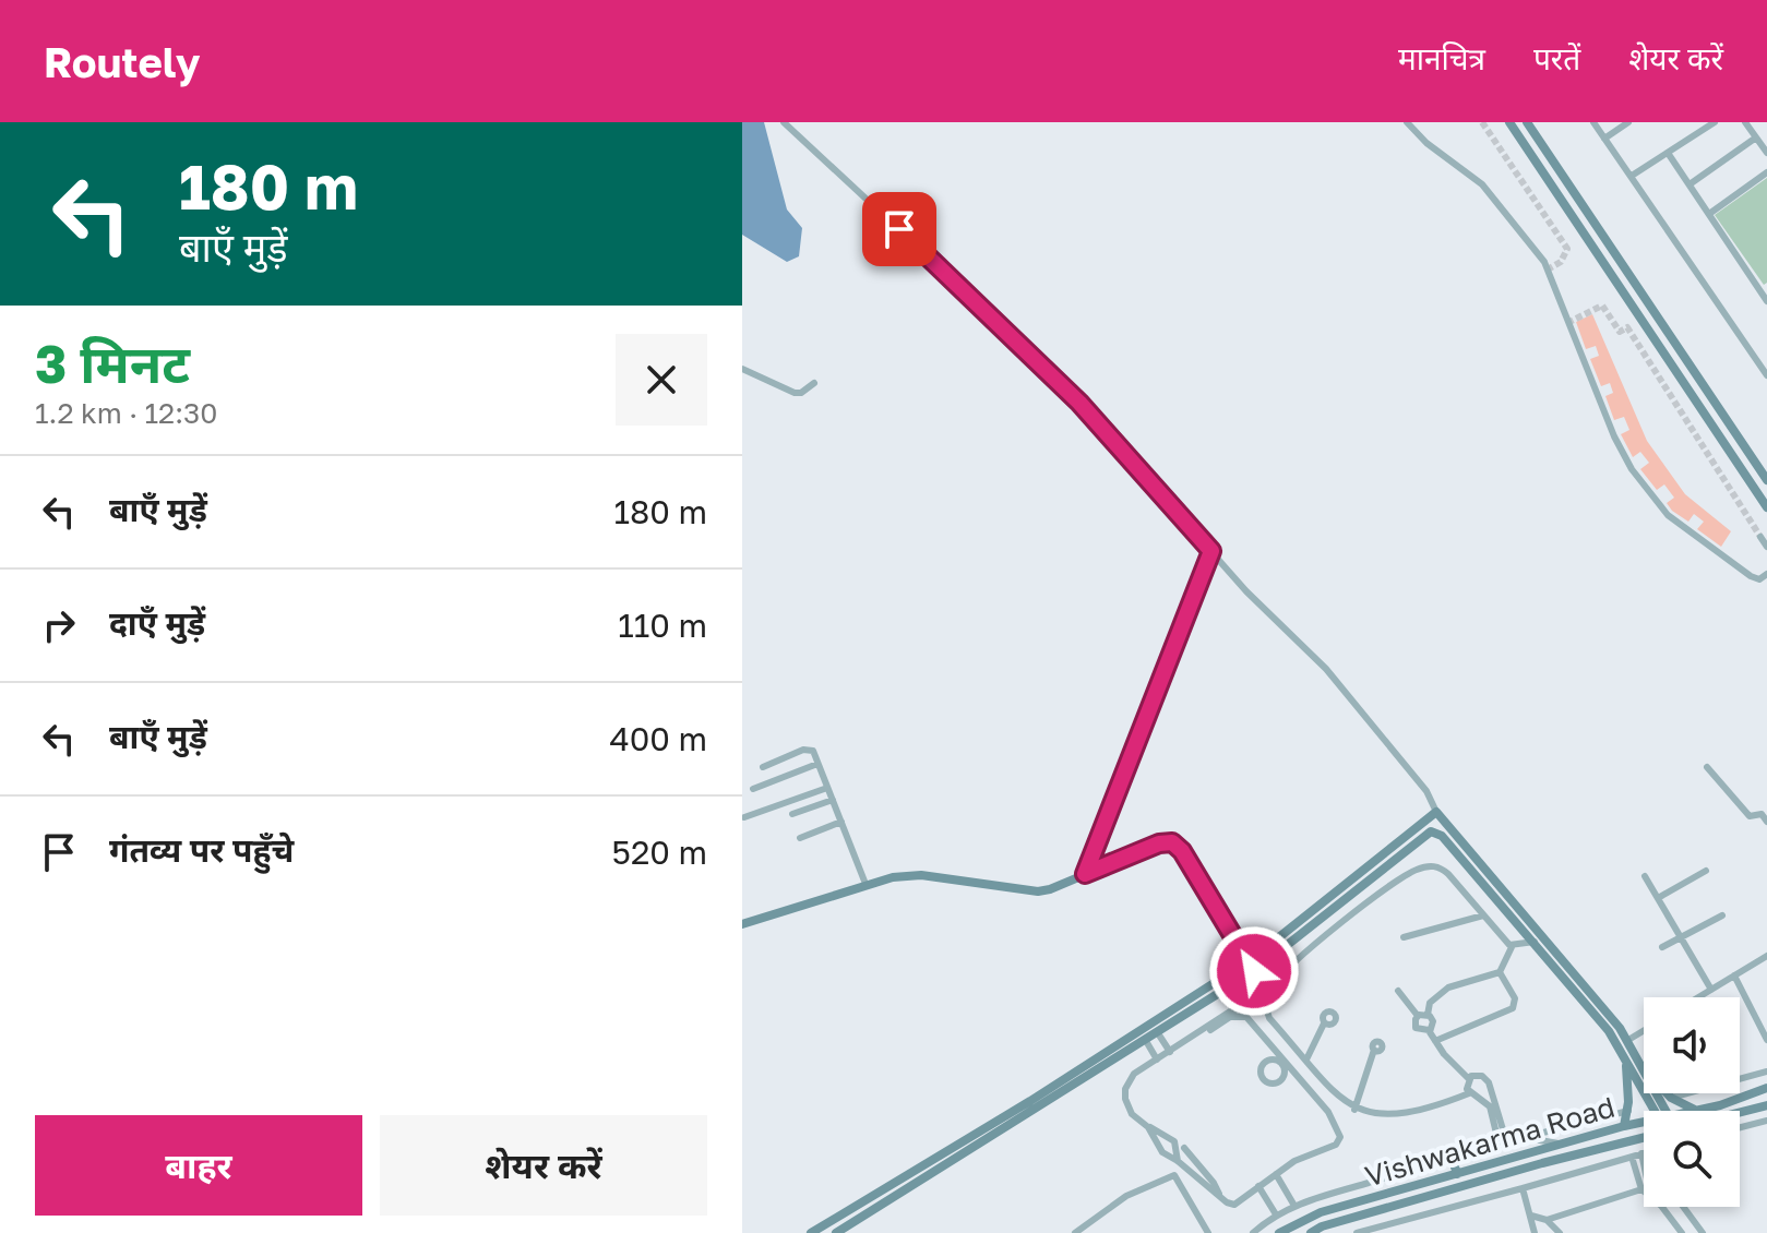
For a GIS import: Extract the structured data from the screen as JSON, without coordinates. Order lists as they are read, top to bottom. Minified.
{"streets":{"street":["Vishwakarma Road"]},"page":{"header":"Routely","nav":["मानचित्र","परतें","शेयर करें"],"turn":["180 m","बाएँ मुड़ें"],"heading":["3 मिनट","1.2 km · 12:30"],"list":[{"name":"बाएँ मुड़ें","value":"180 m"},{"name":"दाएँ मुड़ें","value":"110 m"},{"name":"बाएँ मुड़ें","value":"400 m"},{"name":"गंतव्य पर पहुँचे","value":"520 m"}],"buttons":["बाहर","शेयर करें"]}}
